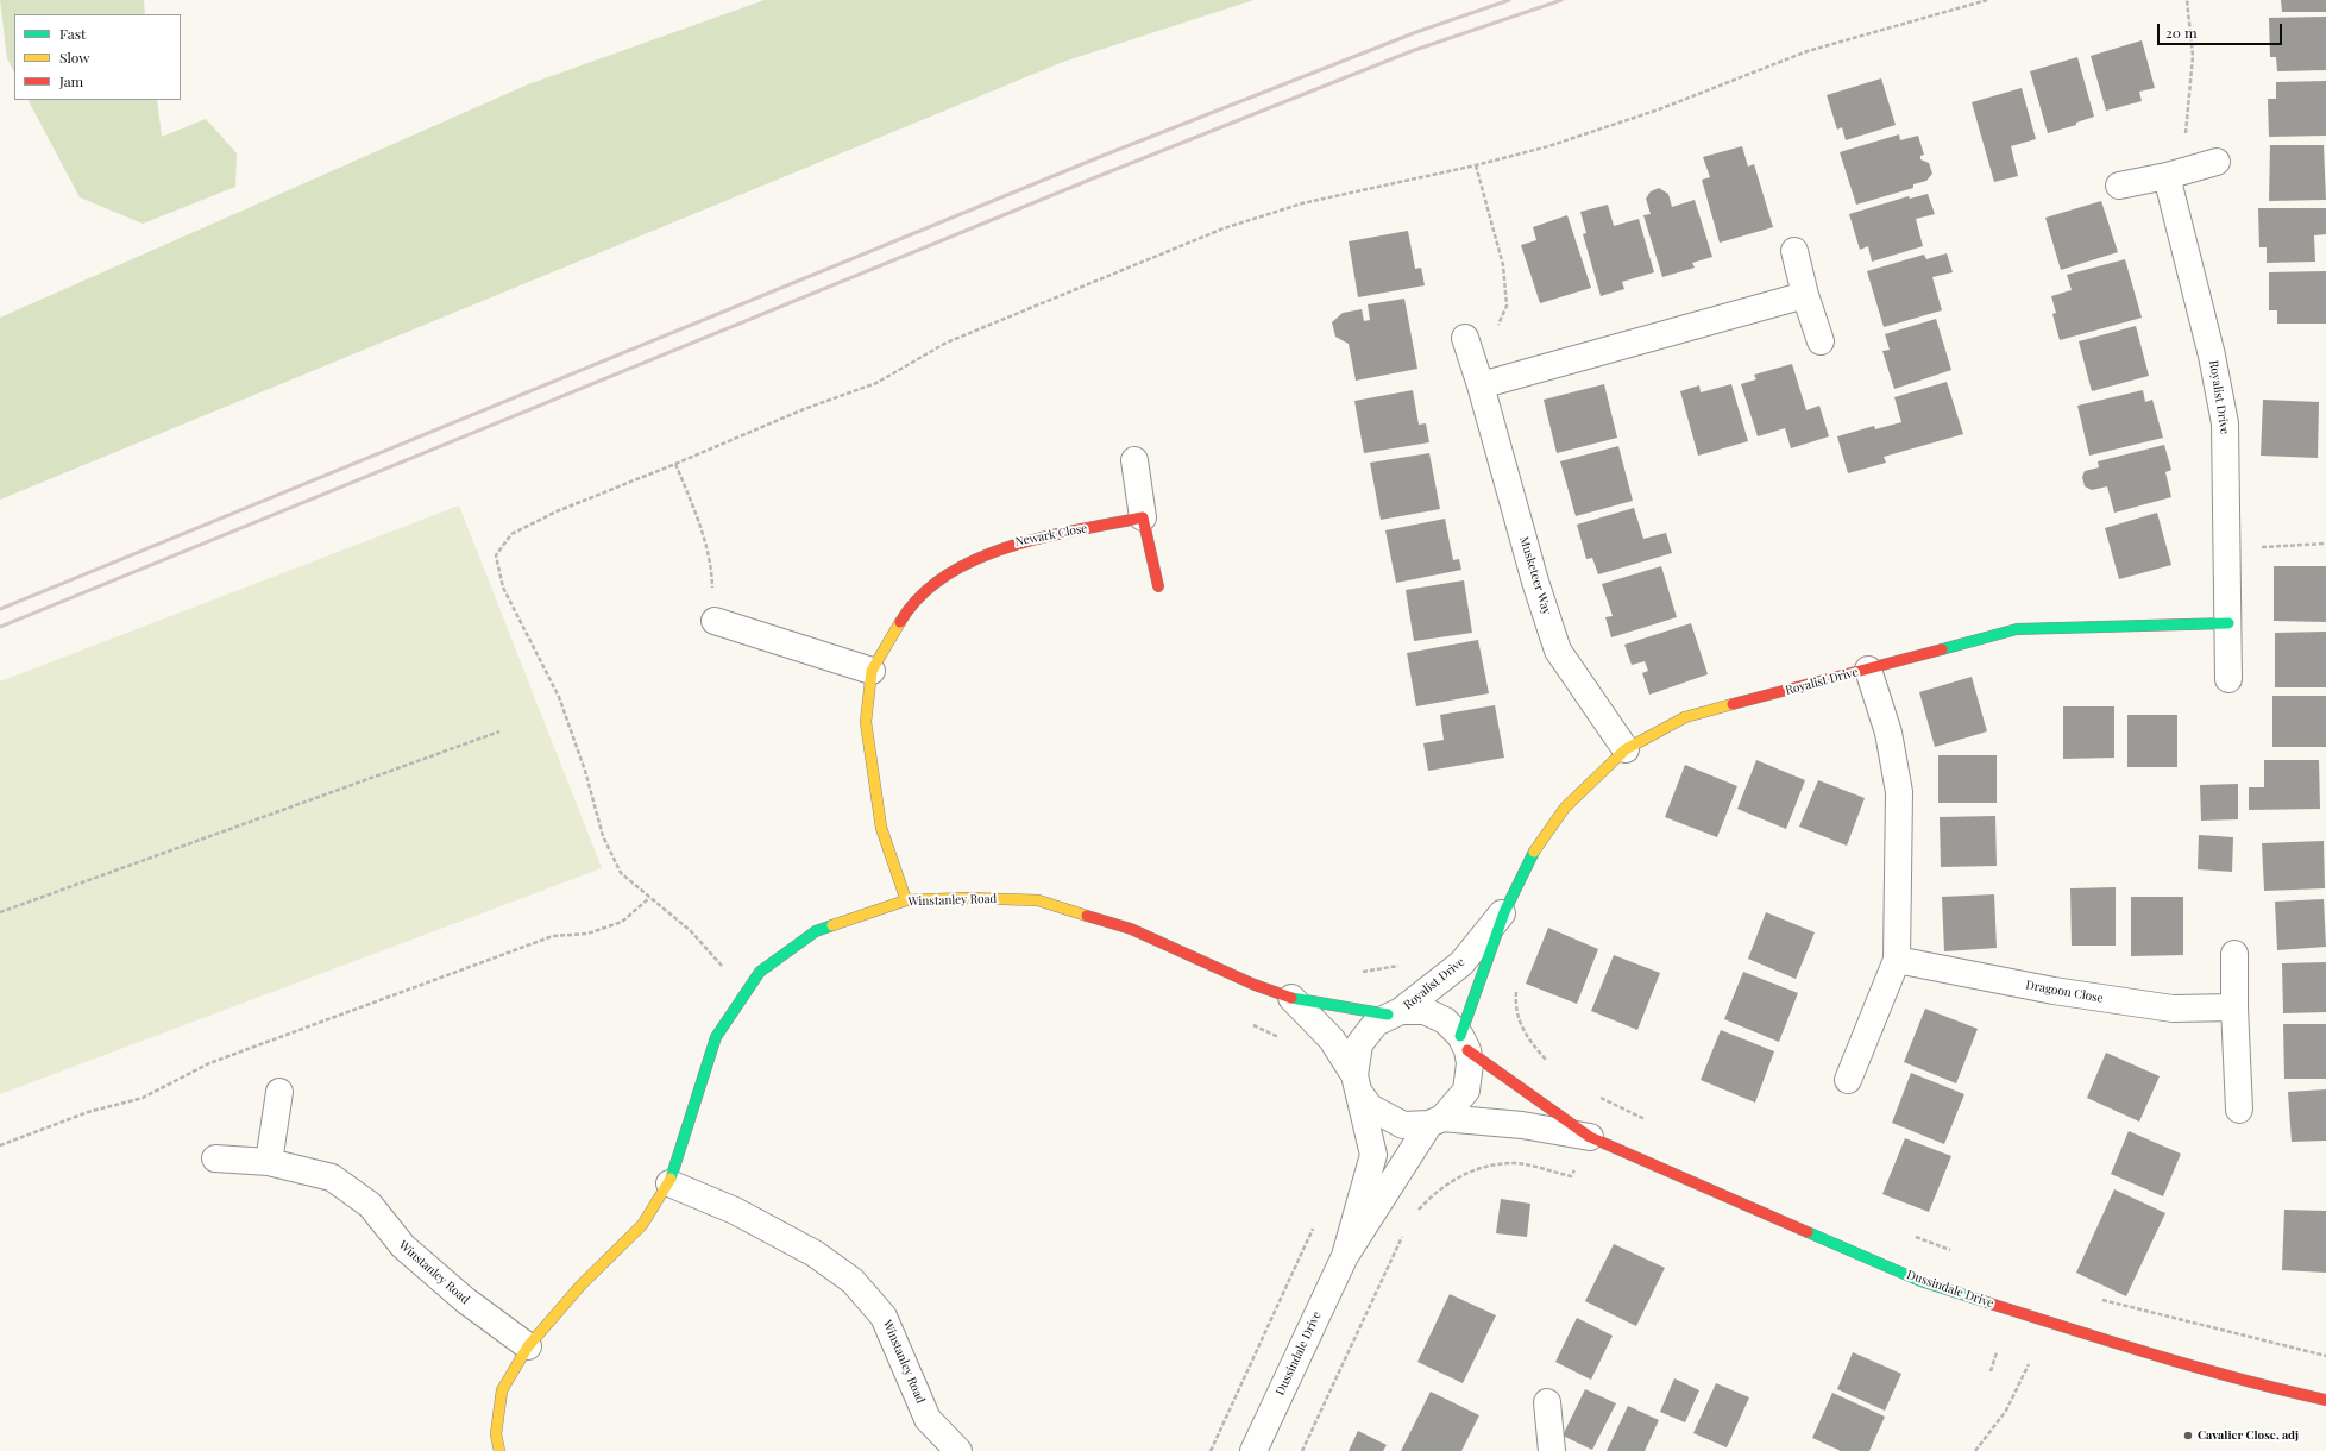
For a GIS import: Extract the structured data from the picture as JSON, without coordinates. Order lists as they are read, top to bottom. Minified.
{"streets":{"street":["Royalist Drive","Newark Close","Musketeer Way","Winstanley Road","Dragoon Close","Dussindale Drive"]},"crossings":[["Royalist Drive","Musketeer Way"],["Royalist Drive","Winstanley Road"],["Royalist Drive","Dussindale Drive"],["Newark Close","Winstanley Road"],["Winstanley Road","Dussindale Drive"]],"places":["Cavalier Close, adj"],"legend":["Fast","Slow","Jam"],"scale_bar":"20 m"}
